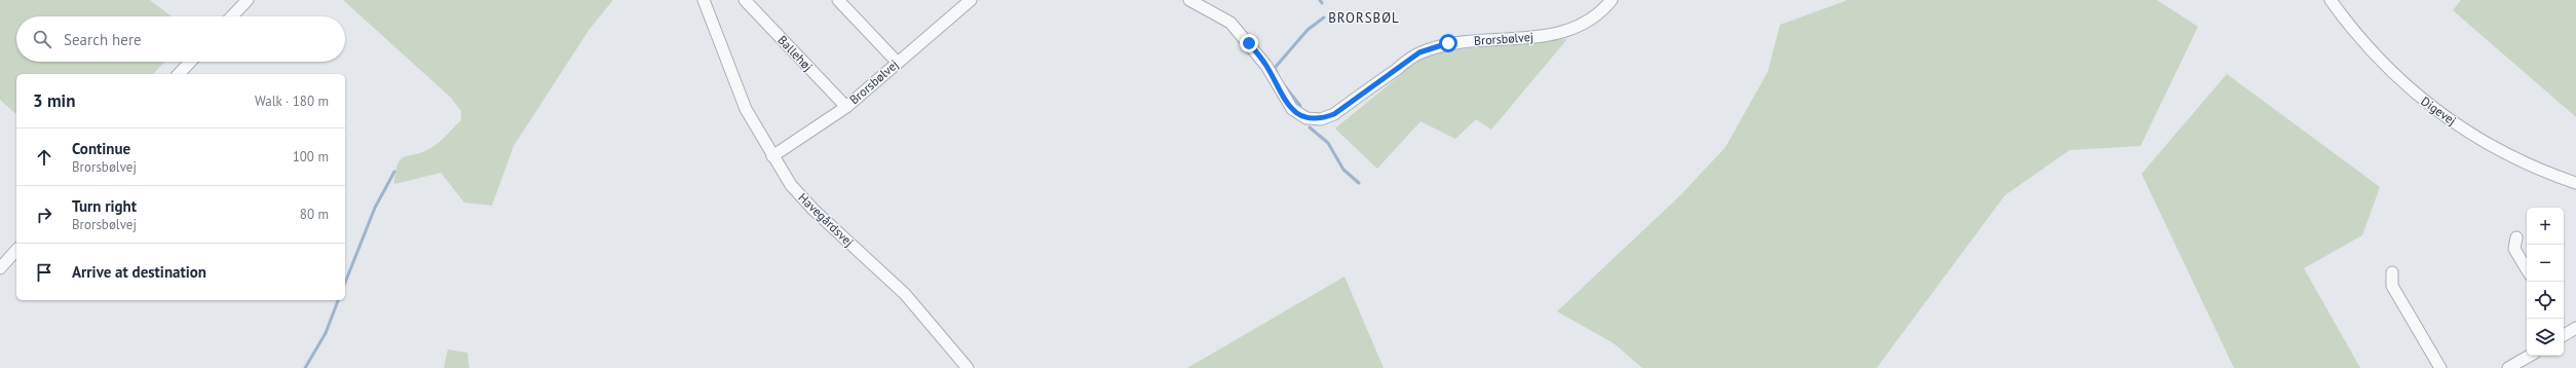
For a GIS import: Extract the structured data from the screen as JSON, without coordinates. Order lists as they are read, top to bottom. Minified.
{"streets":{"street":["Brorsbølvej","Ballehøj","Digevej","Havegårdsvej"]},"crossings":[["Brorsbølvej","Ballehøj"],["Brorsbølvej","Havegårdsvej"]],"districts":["BRORSBØL"],"page":{"search":"Search here","heading":["3 min","Walk · 180 m"],"list":[["Continue","Brorsbølvej","100 m"],["Turn right","Brorsbølvej","80 m"],"Arrive at destination"],"map_buttons":["+","−"]}}
